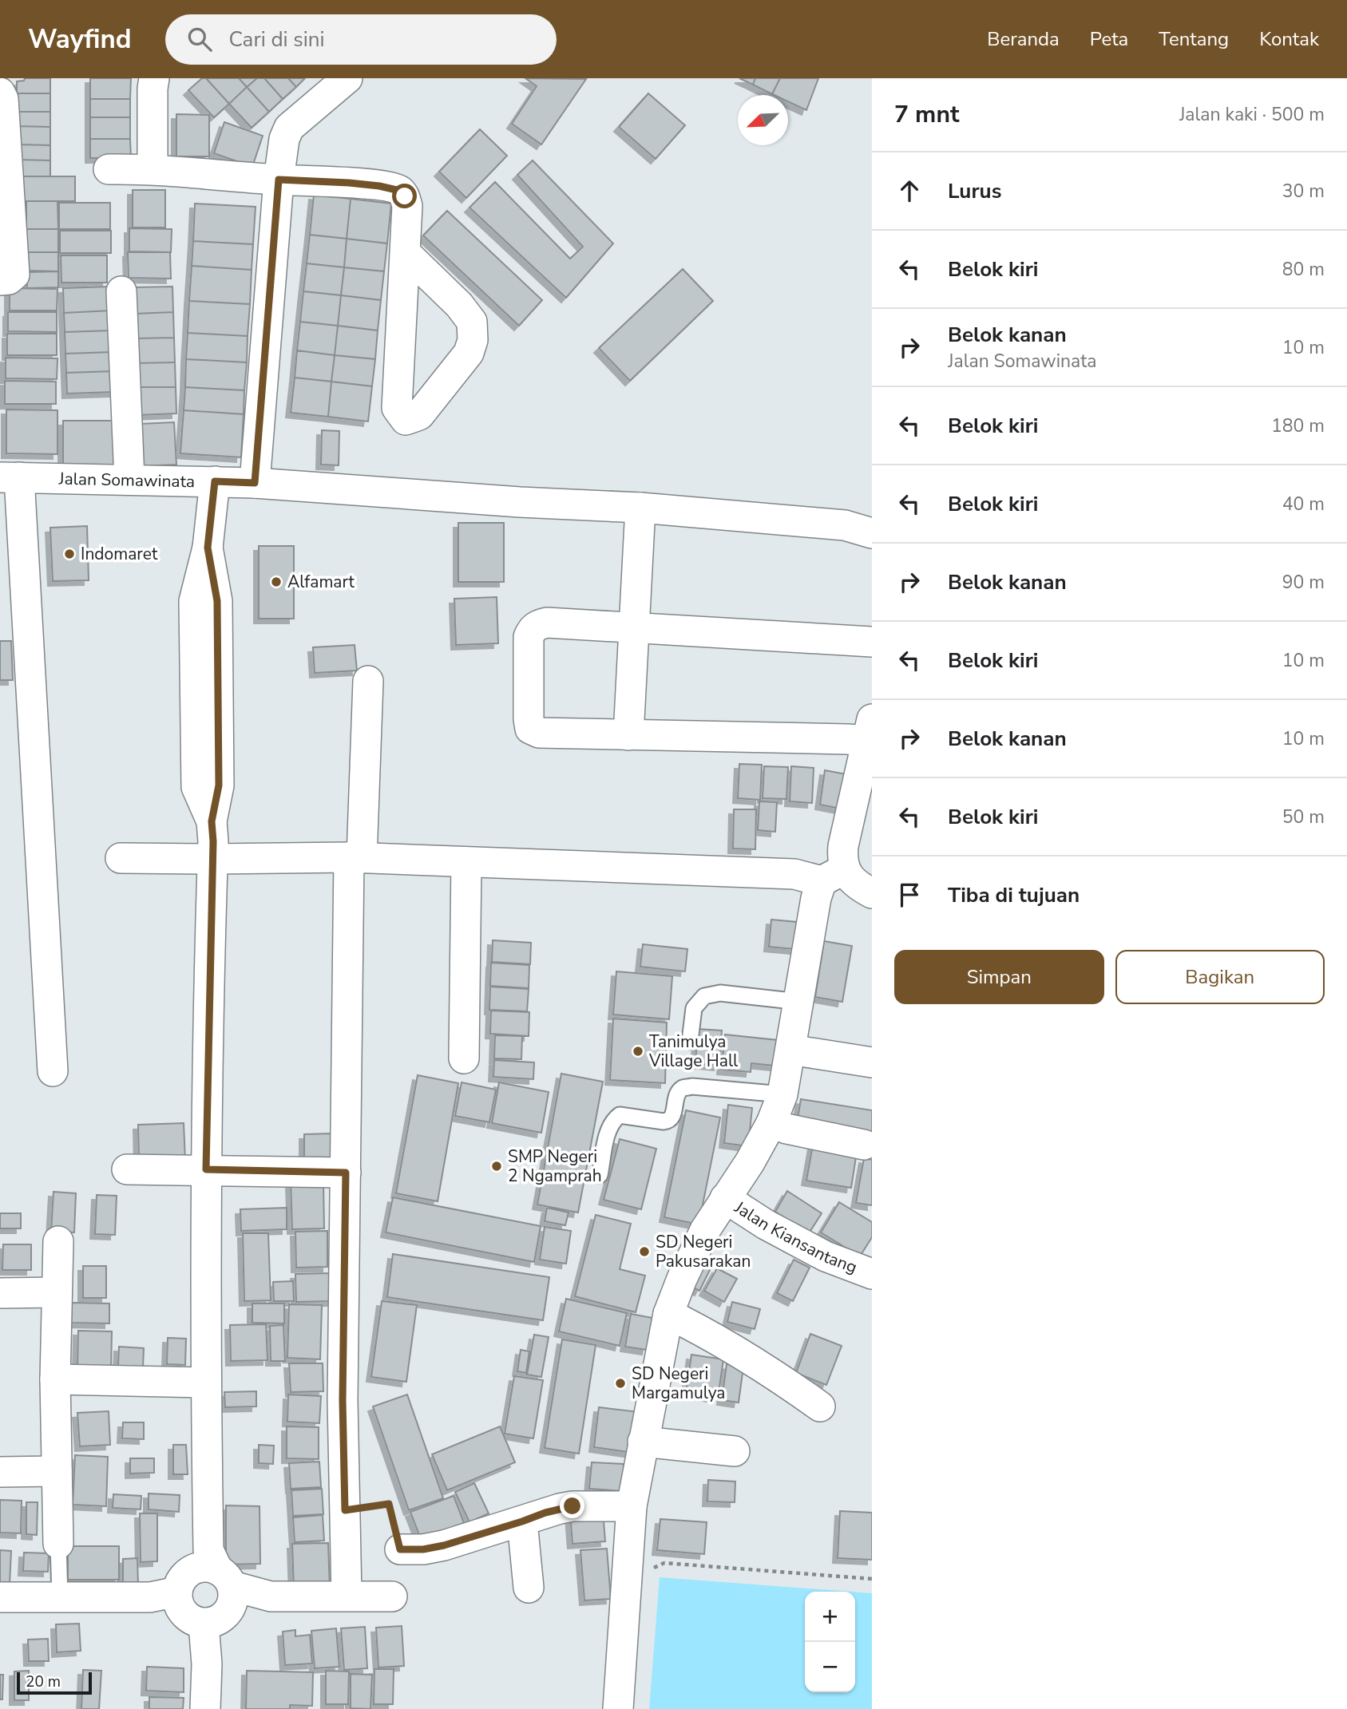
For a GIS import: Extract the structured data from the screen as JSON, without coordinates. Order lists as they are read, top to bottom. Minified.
{"streets":{"street":["Jalan Somawinata","Jalan Kiansantang"]},"places":["Indomaret","Alfamart","Tanimulya Village Hall","SMP Negeri 2 Ngamprah","SD Negeri Pakusarakan","SD Negeri Margamulya"],"scale_bar":"20 m","north":"bottom left","page":{"header":"Wayfind","search":"Cari di sini","nav":["Beranda","Peta","Tentang","Kontak"],"heading":["7 mnt","Jalan kaki · 500 m"],"list":[["Lurus","30 m"],["Belok kiri","80 m"],["Belok kanan","Jalan Somawinata","10 m"],["Belok kiri","180 m"],["Belok kiri","40 m"],["Belok kanan","90 m"],["Belok kiri","10 m"],["Belok kanan","10 m"],["Belok kiri","50 m"],"Tiba di tujuan"],"buttons":["Simpan","Bagikan"],"map_buttons":["+","−"],"scale":"20 m"}}
